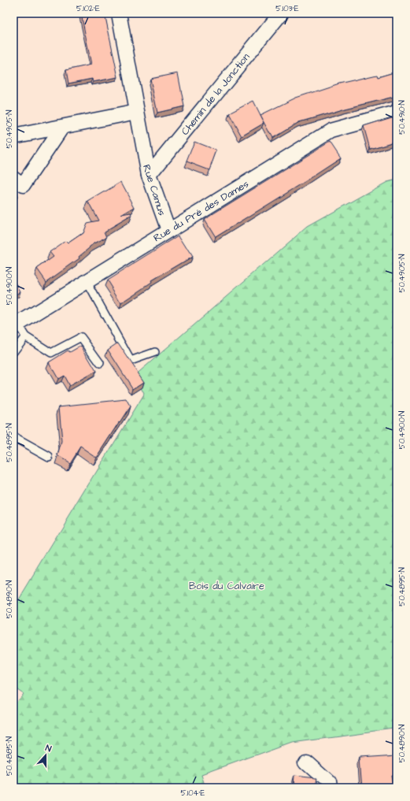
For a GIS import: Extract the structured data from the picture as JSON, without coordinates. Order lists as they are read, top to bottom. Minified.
{"streets":{"street":["Chemin de la Jonction","Rue Camus","Rue du Pré des Dames"]},"crossings":[["Chemin de la Jonction","Rue Camus"],["Rue Camus","Rue du Pré des Dames"]],"parks":["Bois du Calvaire"],"north":"top","coordinates":["5.102°E","5.103°E","50.4910°N","50.4905°N","50.4900°N","50.4895°N","50.4890°N","50.4885°N","5.104°E"]}
